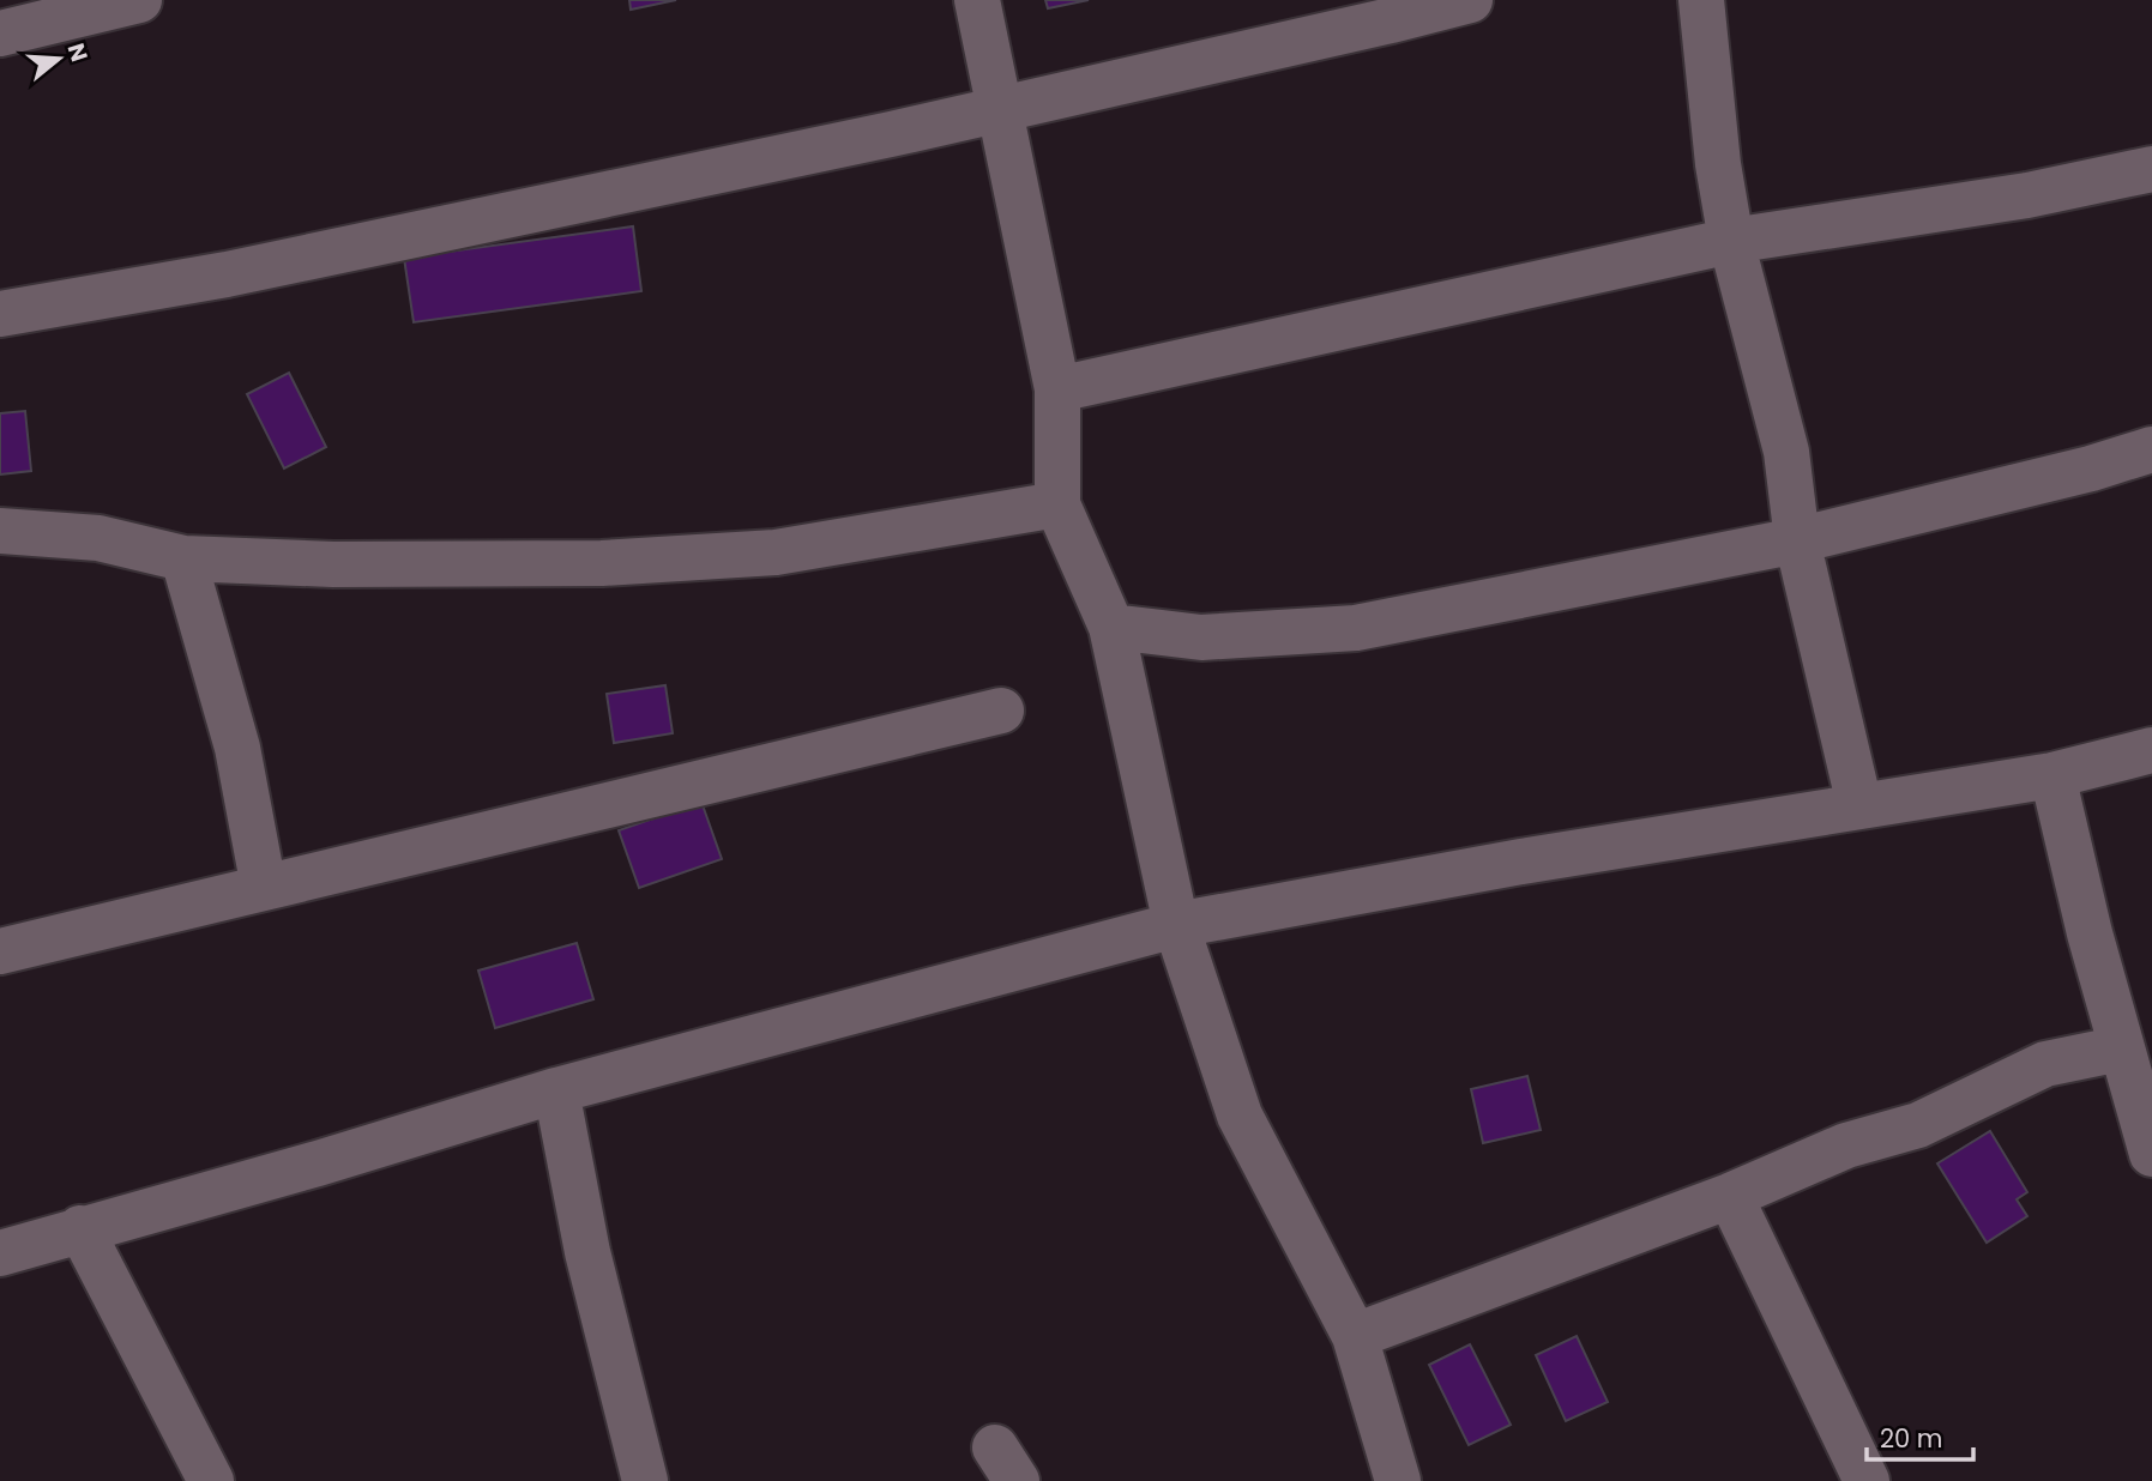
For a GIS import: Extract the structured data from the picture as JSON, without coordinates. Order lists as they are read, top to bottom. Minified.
{"scale_bar":"20 m","north":"right"}
